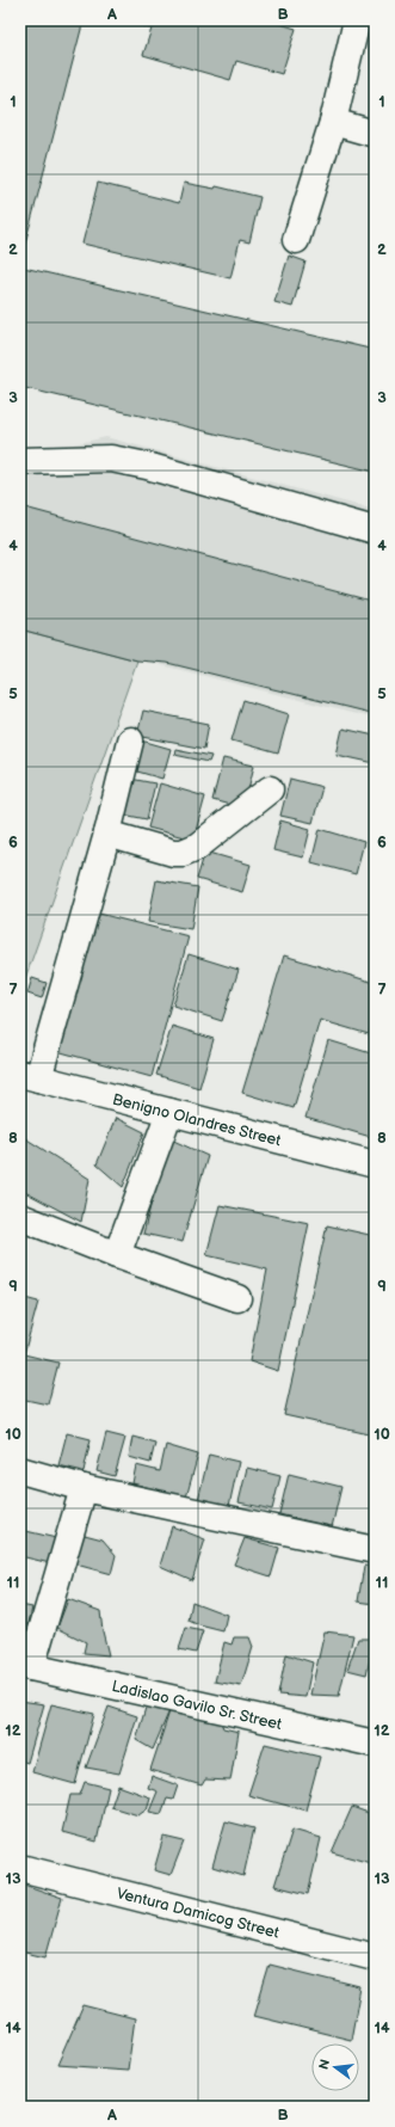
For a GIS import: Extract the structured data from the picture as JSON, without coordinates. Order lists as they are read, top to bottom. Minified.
{"streets":{"street":["Benigno Olandres Street","Ladislao Gavilo Sr. Street","Ventura Damicog Street"]},"north":"left","grid":{"columns":["A","B"],"rows":["1","2","3","4","5","6","7","8","9","10","11","12","13","14"]}}
